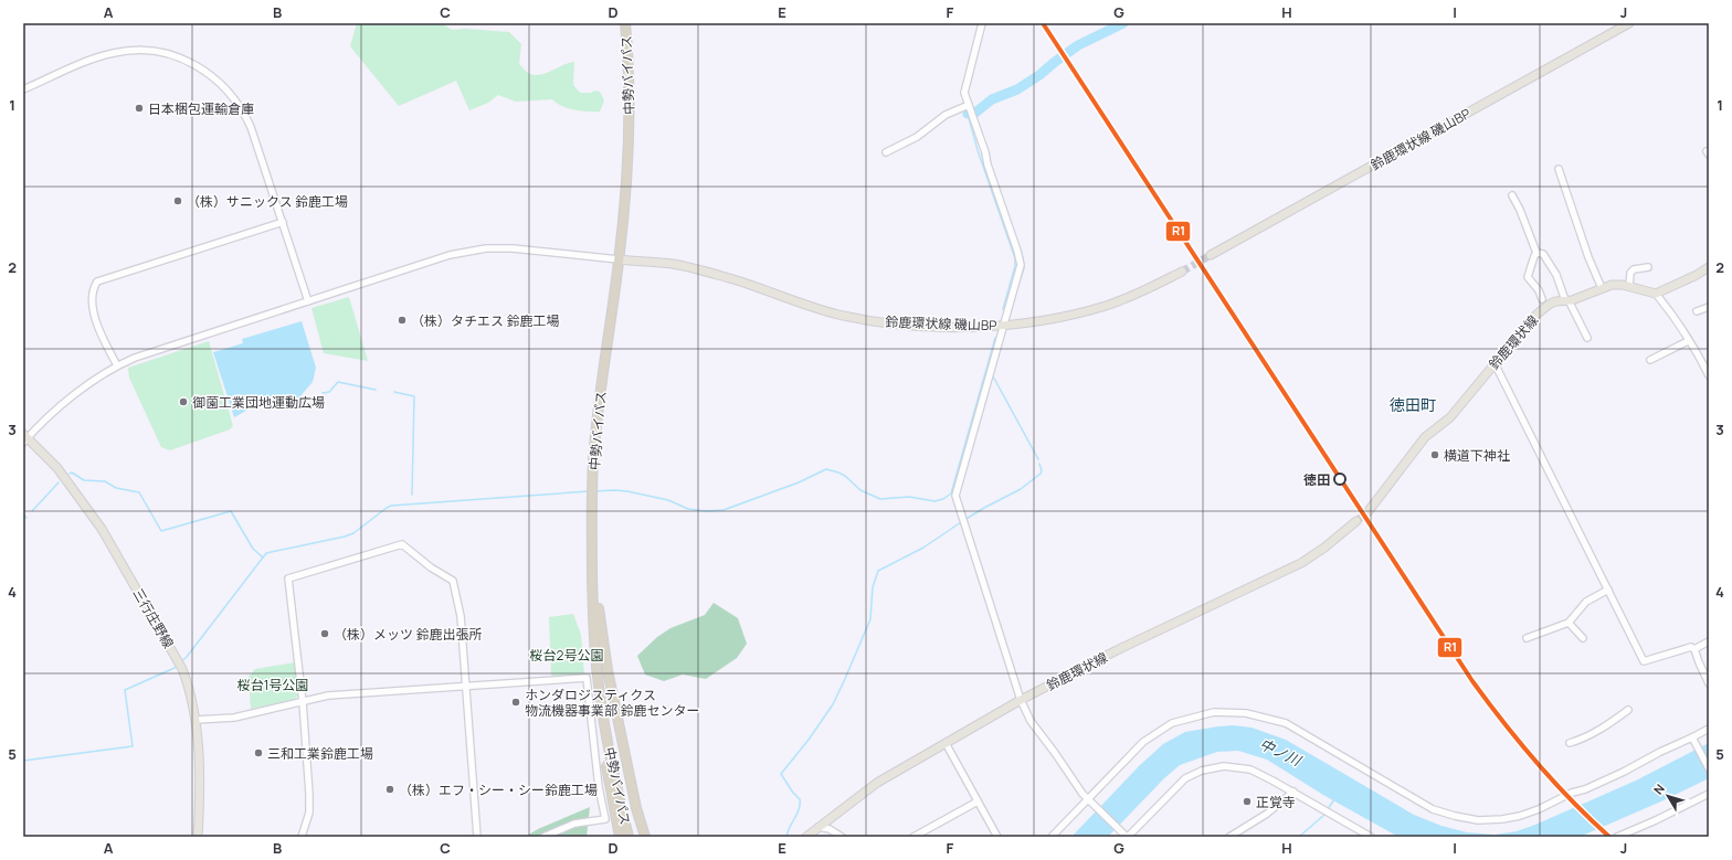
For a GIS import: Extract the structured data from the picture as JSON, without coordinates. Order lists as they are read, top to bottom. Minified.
{"streets":{"highway":["中勢バイパス"],"main road":["鈴鹿環状線 磯山BP","鈴鹿環状線","三行庄野線"]},"crossings":[["中勢バイパス","鈴鹿環状線 磯山BP"]],"districts":["徳田町"],"water":["中ノ川"],"parks":["桜台2号公園","桜台1号公園"],"places":["日本梱包運輸倉庫","（株）サニックス 鈴鹿工場","（株）タチエス 鈴鹿工場","御薗工業団地運動広場","横道下神社","徳田","（株）メッツ 鈴鹿出張所","ホンダロジスティクス 物流機器事業部 鈴鹿センター","三和工業鈴鹿工場","（株）エフ・シー・シー鈴鹿工場","正覚寺"],"lines":["transit line R1"],"north":"top left","grid":{"columns":["A","B","C","D","E","F","G","H","I","J"],"rows":["1","2","3","4","5"]}}
